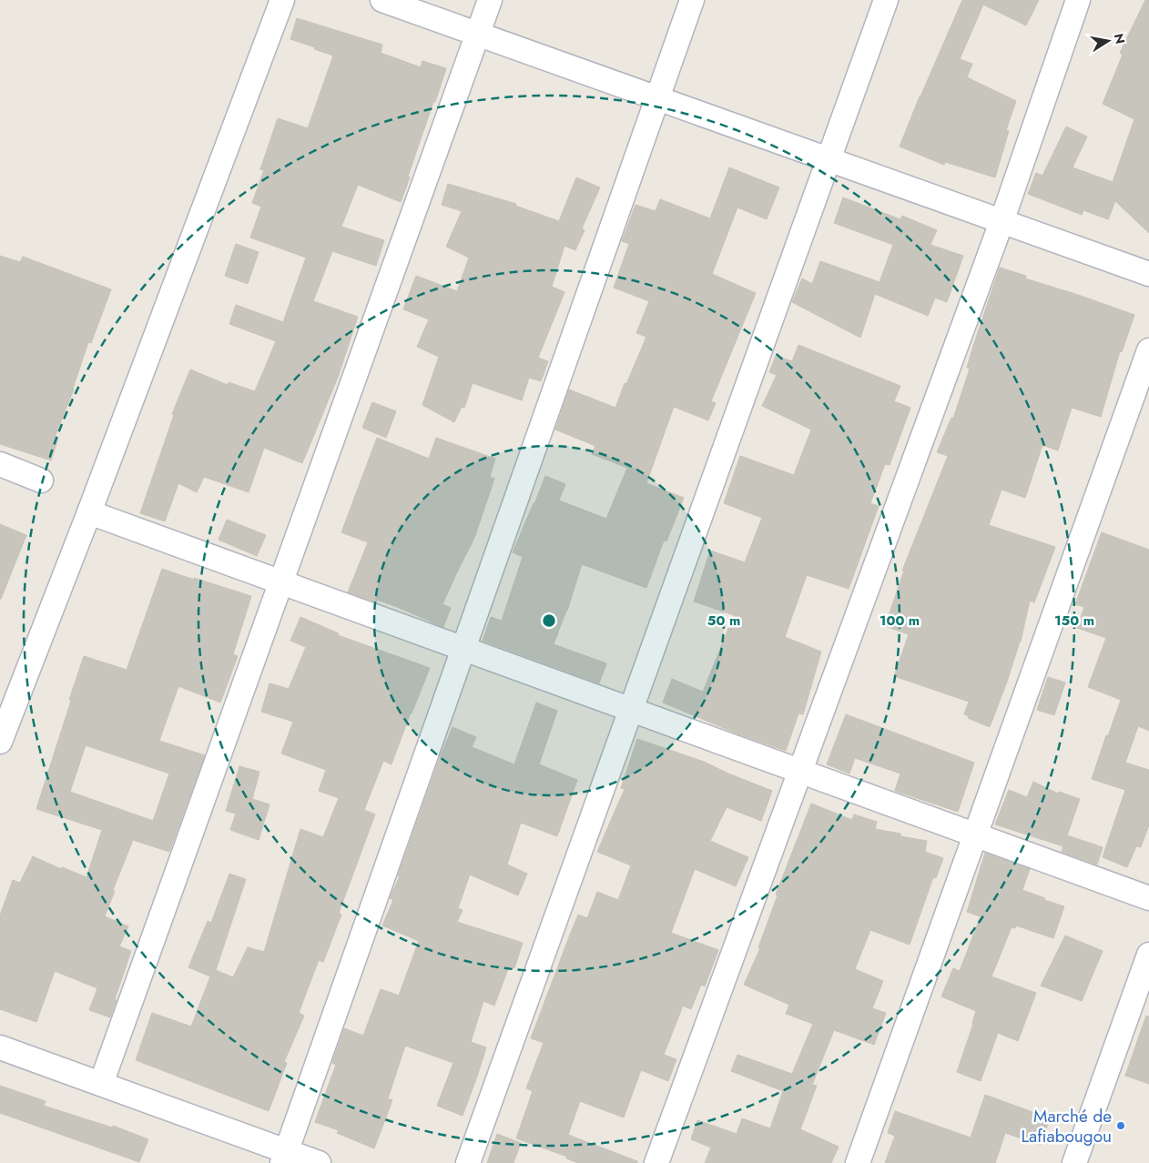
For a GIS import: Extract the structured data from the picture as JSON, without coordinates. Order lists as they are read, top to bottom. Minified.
{"places":["Marché de Lafiabougou"],"north":"right","rings":["50 m","100 m","150 m"]}
